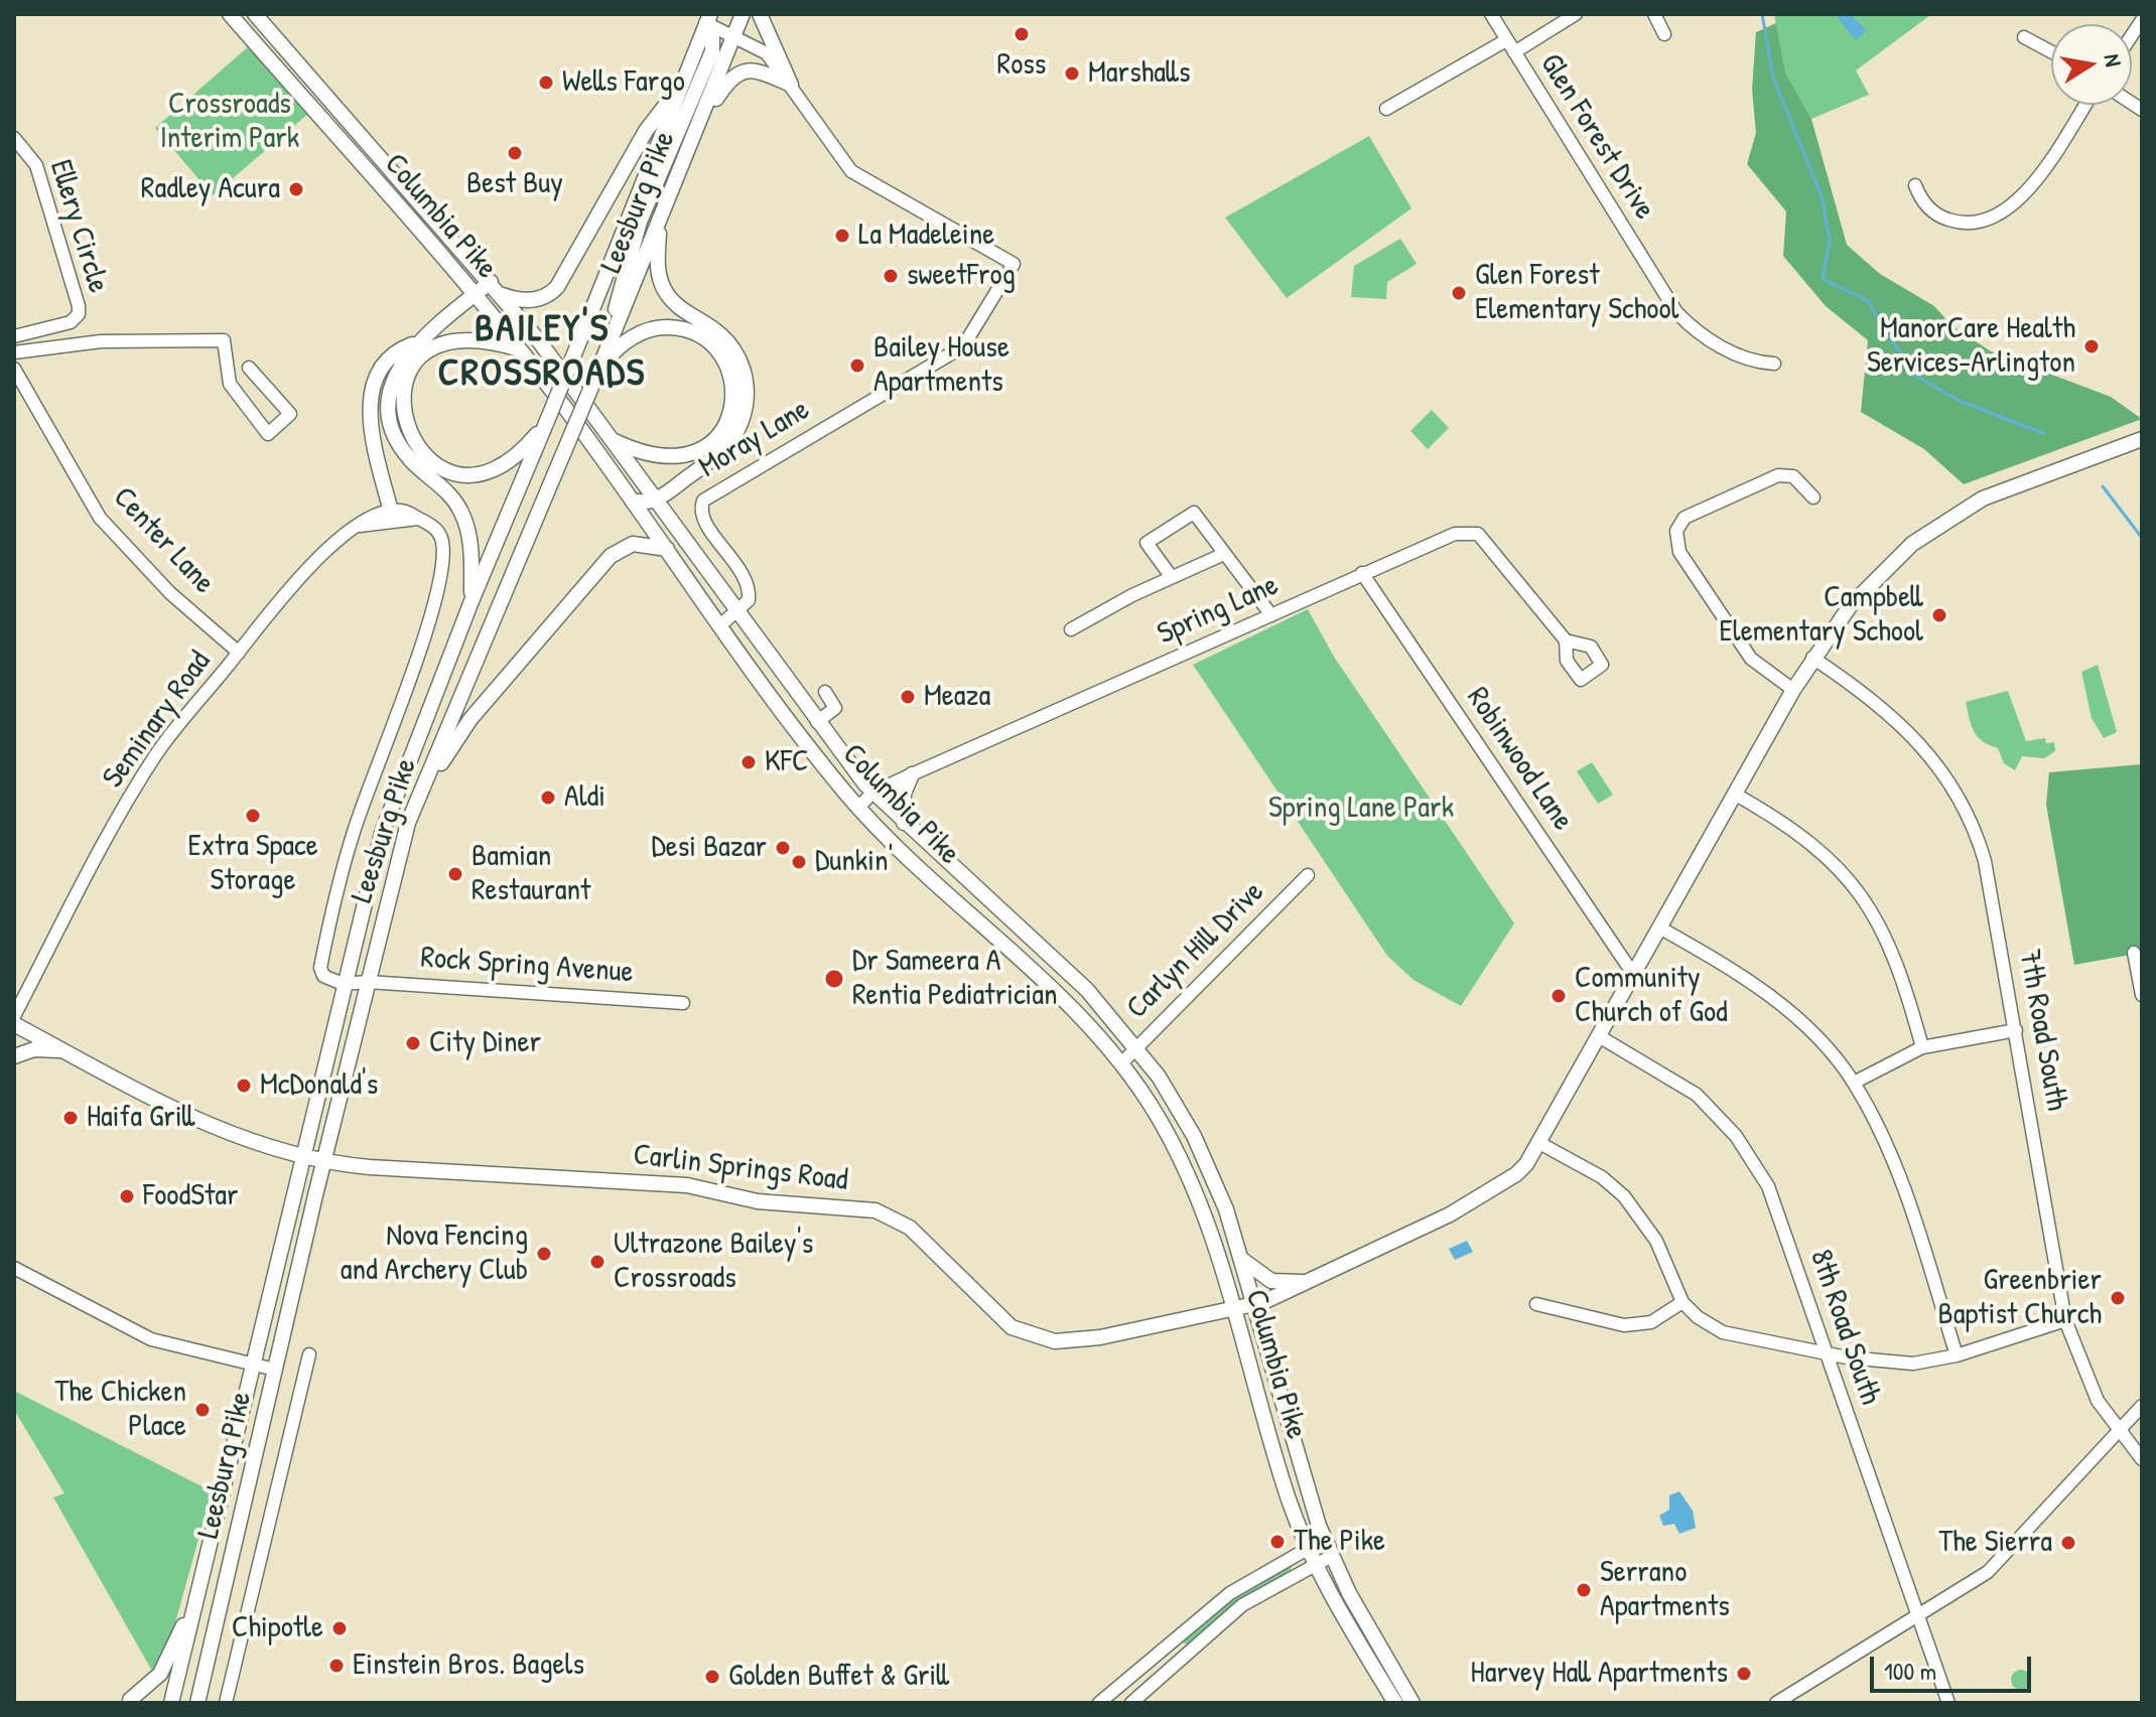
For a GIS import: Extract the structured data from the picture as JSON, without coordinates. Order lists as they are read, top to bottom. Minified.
{"streets":{"main road":["Leesburg Pike","Columbia Pike","Carlin Springs Road"],"street":["Glen Forest Drive","Ellery Circle","Moray Lane","Center Lane","Spring Lane","Seminary Road","Robinwood Lane","Carlyn Hill Drive","Rock Spring Avenue","7th Road South","8th Road South"]},"crossings":[["Leesburg Pike","Rock Spring Avenue"],["Leesburg Pike","Carlin Springs Road"],["Columbia Pike","Moray Lane"],["Columbia Pike","Spring Lane"],["Columbia Pike","Carlyn Hill Drive"],["Columbia Pike","Carlin Springs Road"],["Center Lane","Seminary Road"],["Spring Lane","Robinwood Lane"],["Robinwood Lane","Carlin Springs Road"],["7th Road South","Carlin Springs Road"],["Carlin Springs Road","8th Road South"]],"districts":["BAILEY'S CROSSROADS"],"parks":["Crossroads Interim Park","Spring Lane Park"],"places":["Ross","Marshalls","Wells Fargo","Best Buy","Radley Acura","La Madeleine","sweetFrog","Glen Forest Elementary School","ManorCare Health Services-Arlington","Bailey House Apartments","Campbell Elementary School","Meaza","KFC","Aldi","Extra Space Storage","Desi Bazar","Dunkin'","Bamian Restaurant","Dr Sameera A Rentia Pediatrician","Community Church of God","City Diner","McDonald's","Haifa Grill","FoodStar","Nova Fencing and Archery Club","Ultrazone Bailey's Crossroads","Greenbrier Baptist Church","The Chicken Place","The Pike","The Sierra","Serrano Apartments","Chipotle","Einstein Bros. Bagels","Harvey Hall Apartments","Golden Buffet & Grill"],"scale_bar":"100 m","north":"right"}
